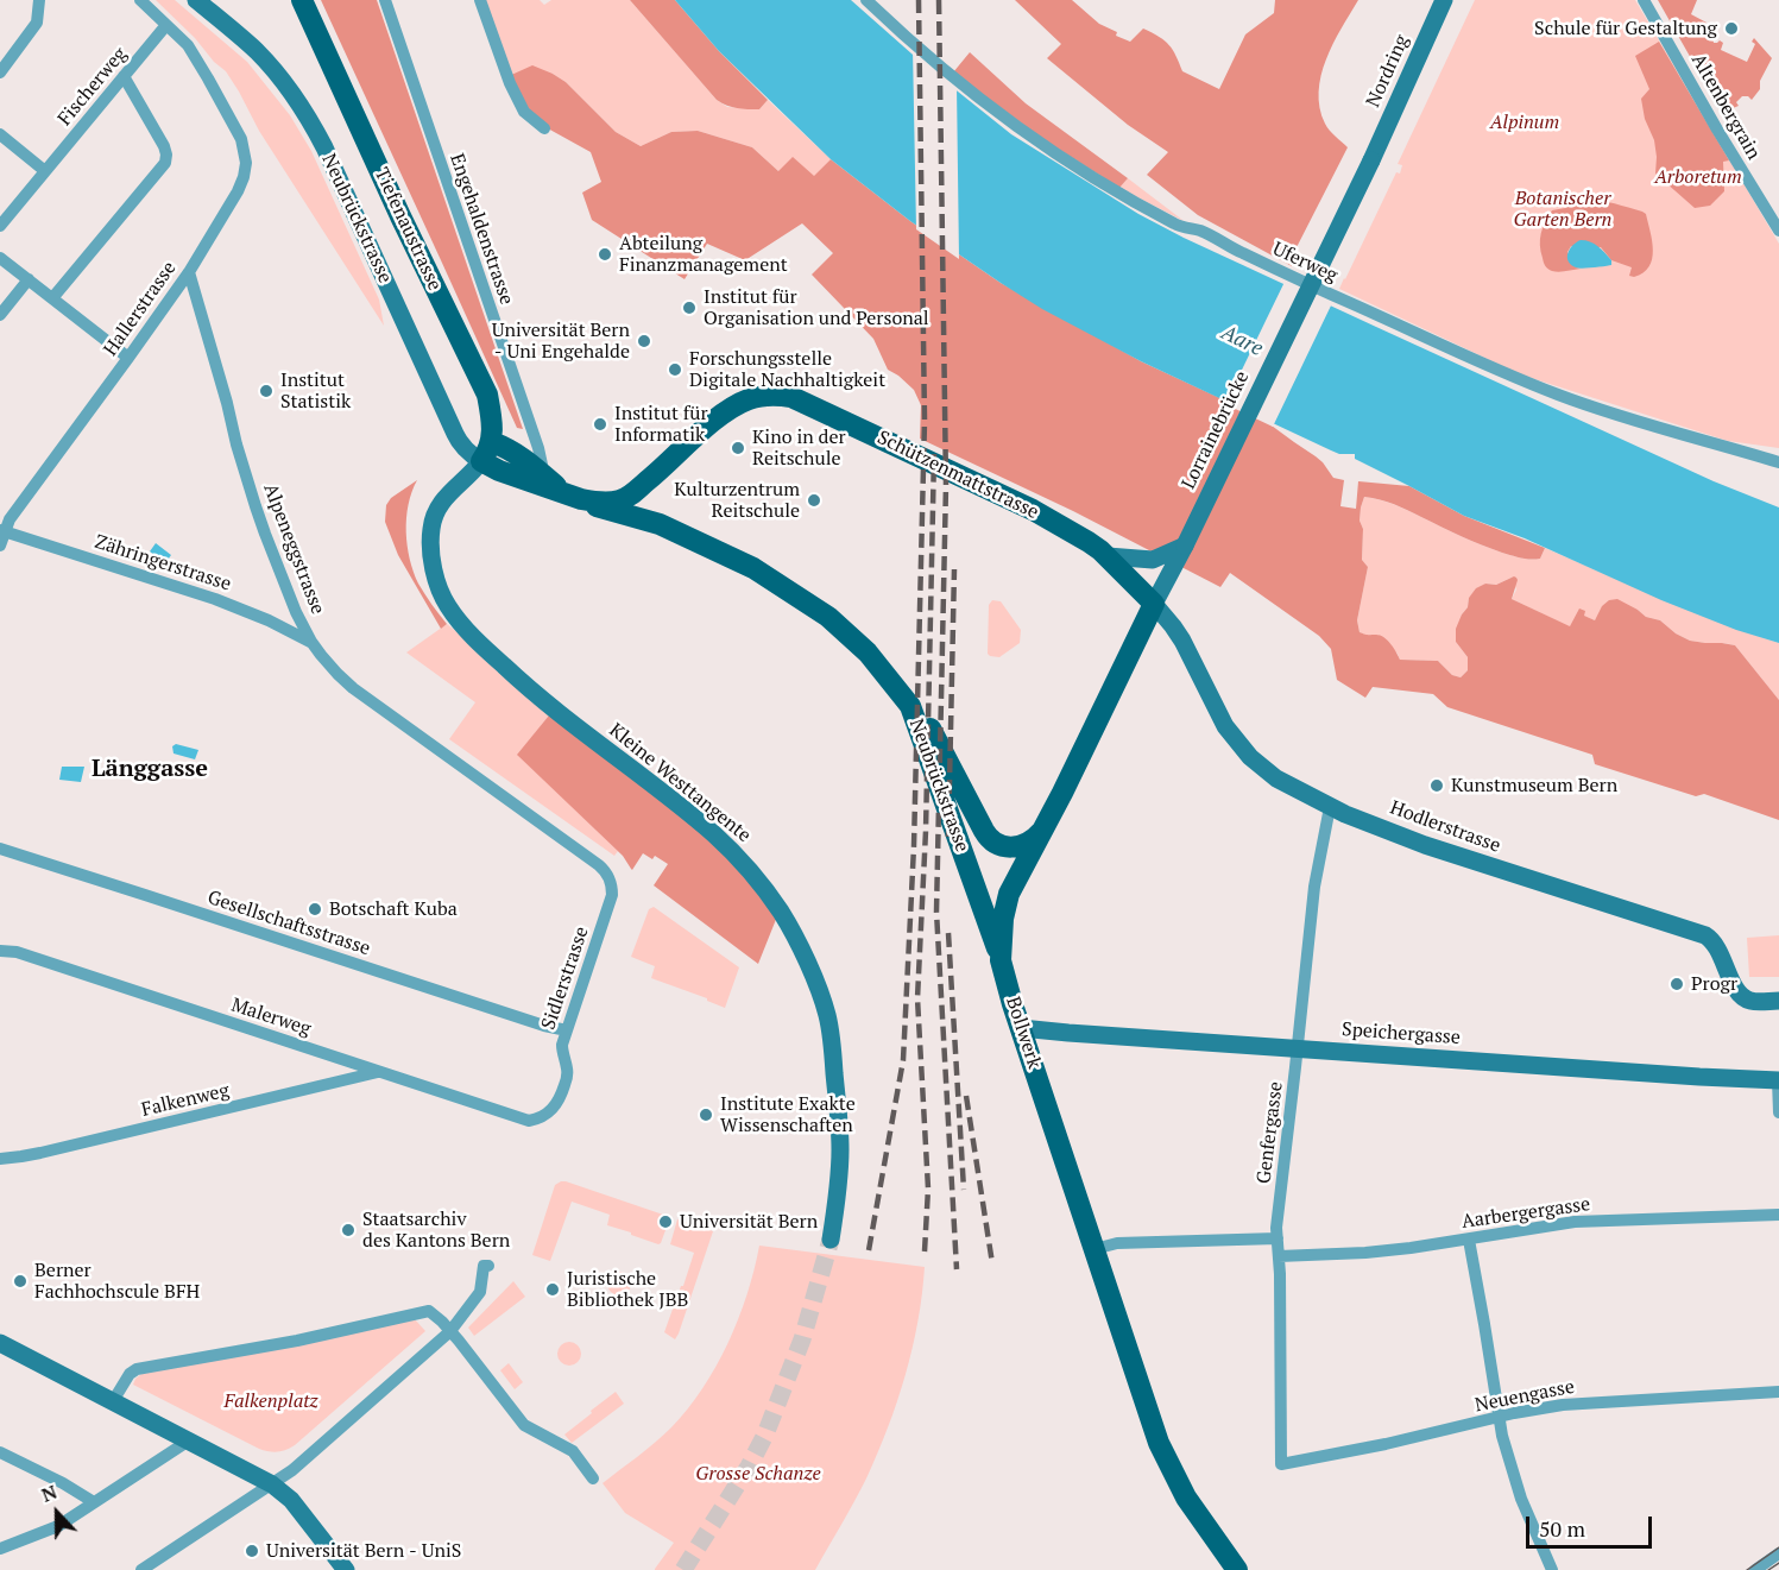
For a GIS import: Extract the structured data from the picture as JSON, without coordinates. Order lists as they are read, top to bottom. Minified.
{"streets":{"main road":["Nordring","Neubrückstrasse","Tiefenaustrasse","Lorrainebrücke","Schützenmattstrasse","Kleine Westtangente","Hodlerstrasse","Bollwerk","Speichergasse"],"street":["Fischerweg","Altenbergrain","Engehaldenstrasse","Uferweg","Hallerstrasse","Alpeneggstrasse","Zähringerstrasse","Gesellschaftsstrasse","Sidlerstrasse","Malerweg","Falkenweg","Genfergasse","Aarbergergasse","Neuengasse"]},"crossings":[["Nordring","Lorrainebrücke"],["Fischerweg","Hallerstrasse"],["Neubrückstrasse","Tiefenaustrasse"],["Neubrückstrasse","Schützenmattstrasse"],["Neubrückstrasse","Kleine Westtangente"],["Neubrückstrasse","Bollwerk"],["Tiefenaustrasse","Schützenmattstrasse"],["Tiefenaustrasse","Kleine Westtangente"],["Engehaldenstrasse","Schützenmattstrasse"],["Hallerstrasse","Alpeneggstrasse"],["Hallerstrasse","Zähringerstrasse"],["Lorrainebrücke","Schützenmattstrasse"],["Lorrainebrücke","Hodlerstrasse"],["Lorrainebrücke","Bollwerk"],["Schützenmattstrasse","Kleine Westtangente"],["Schützenmattstrasse","Hodlerstrasse"],["Schützenmattstrasse","Bollwerk"],["Alpeneggstrasse","Zähringerstrasse"],["Alpeneggstrasse","Sidlerstrasse"],["Hodlerstrasse","Bollwerk"],["Hodlerstrasse","Genfergasse"],["Gesellschaftsstrasse","Sidlerstrasse"],["Sidlerstrasse","Malerweg"],["Malerweg","Falkenweg"],["Bollwerk","Speichergasse"],["Speichergasse","Genfergasse"],["Genfergasse","Aarbergergasse"],["Genfergasse","Neuengasse"]],"districts":["Länggasse"],"water":["Aare"],"parks":["Alpinum","Arboretum","Botanischer Garten Bern","Falkenplatz","Grosse Schanze"],"places":["Schule für Gestaltung","Abteilung Finanzmanagement","Institut für Organisation und Personal","Universität Bern - Uni Engehalde","Forschungsstelle Digitale Nachhaltigkeit","Institut Statistik","Institut für Informatik","Kino in der Reitschule","Kulturzentrum Reitschule","Kunstmuseum Bern","Botschaft Kuba","Progr","Institute Exakte Wissenschaften","Universität Bern","Staatsarchiv des Kantons Bern","Berner Fachhochscule BFH","Juristische Bibliothek JBB","Universität Bern - UniS"],"scale_bar":"50 m","north":"top"}
